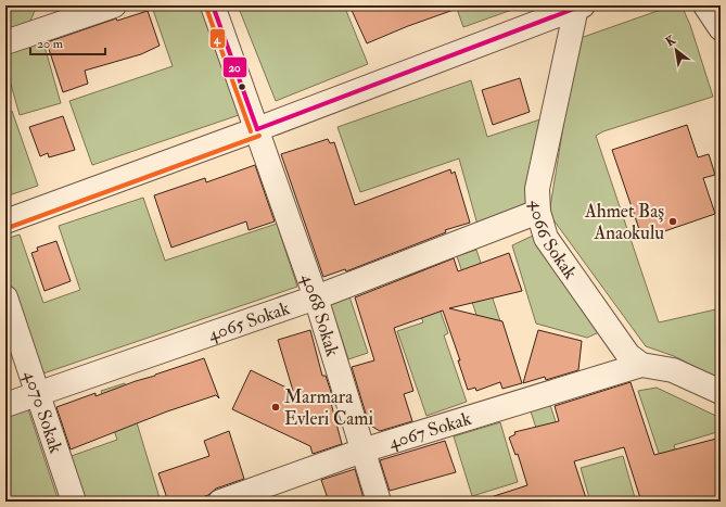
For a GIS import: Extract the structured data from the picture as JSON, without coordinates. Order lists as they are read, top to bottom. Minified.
{"streets":{"street":["4066 Sokak","4068 Sokak","4065 Sokak","4070 Sokak","4067 Sokak"]},"crossings":[["4066 Sokak","4065 Sokak"],["4066 Sokak","4067 Sokak"],["4068 Sokak","4065 Sokak"],["4068 Sokak","4067 Sokak"],["4065 Sokak","4070 Sokak"]],"places":["Ahmet Baş Anaokulu","Marmara Evleri Cami"],"lines":["transit line 20","transit line 4"],"scale_bar":"20 m","north":"top left"}
